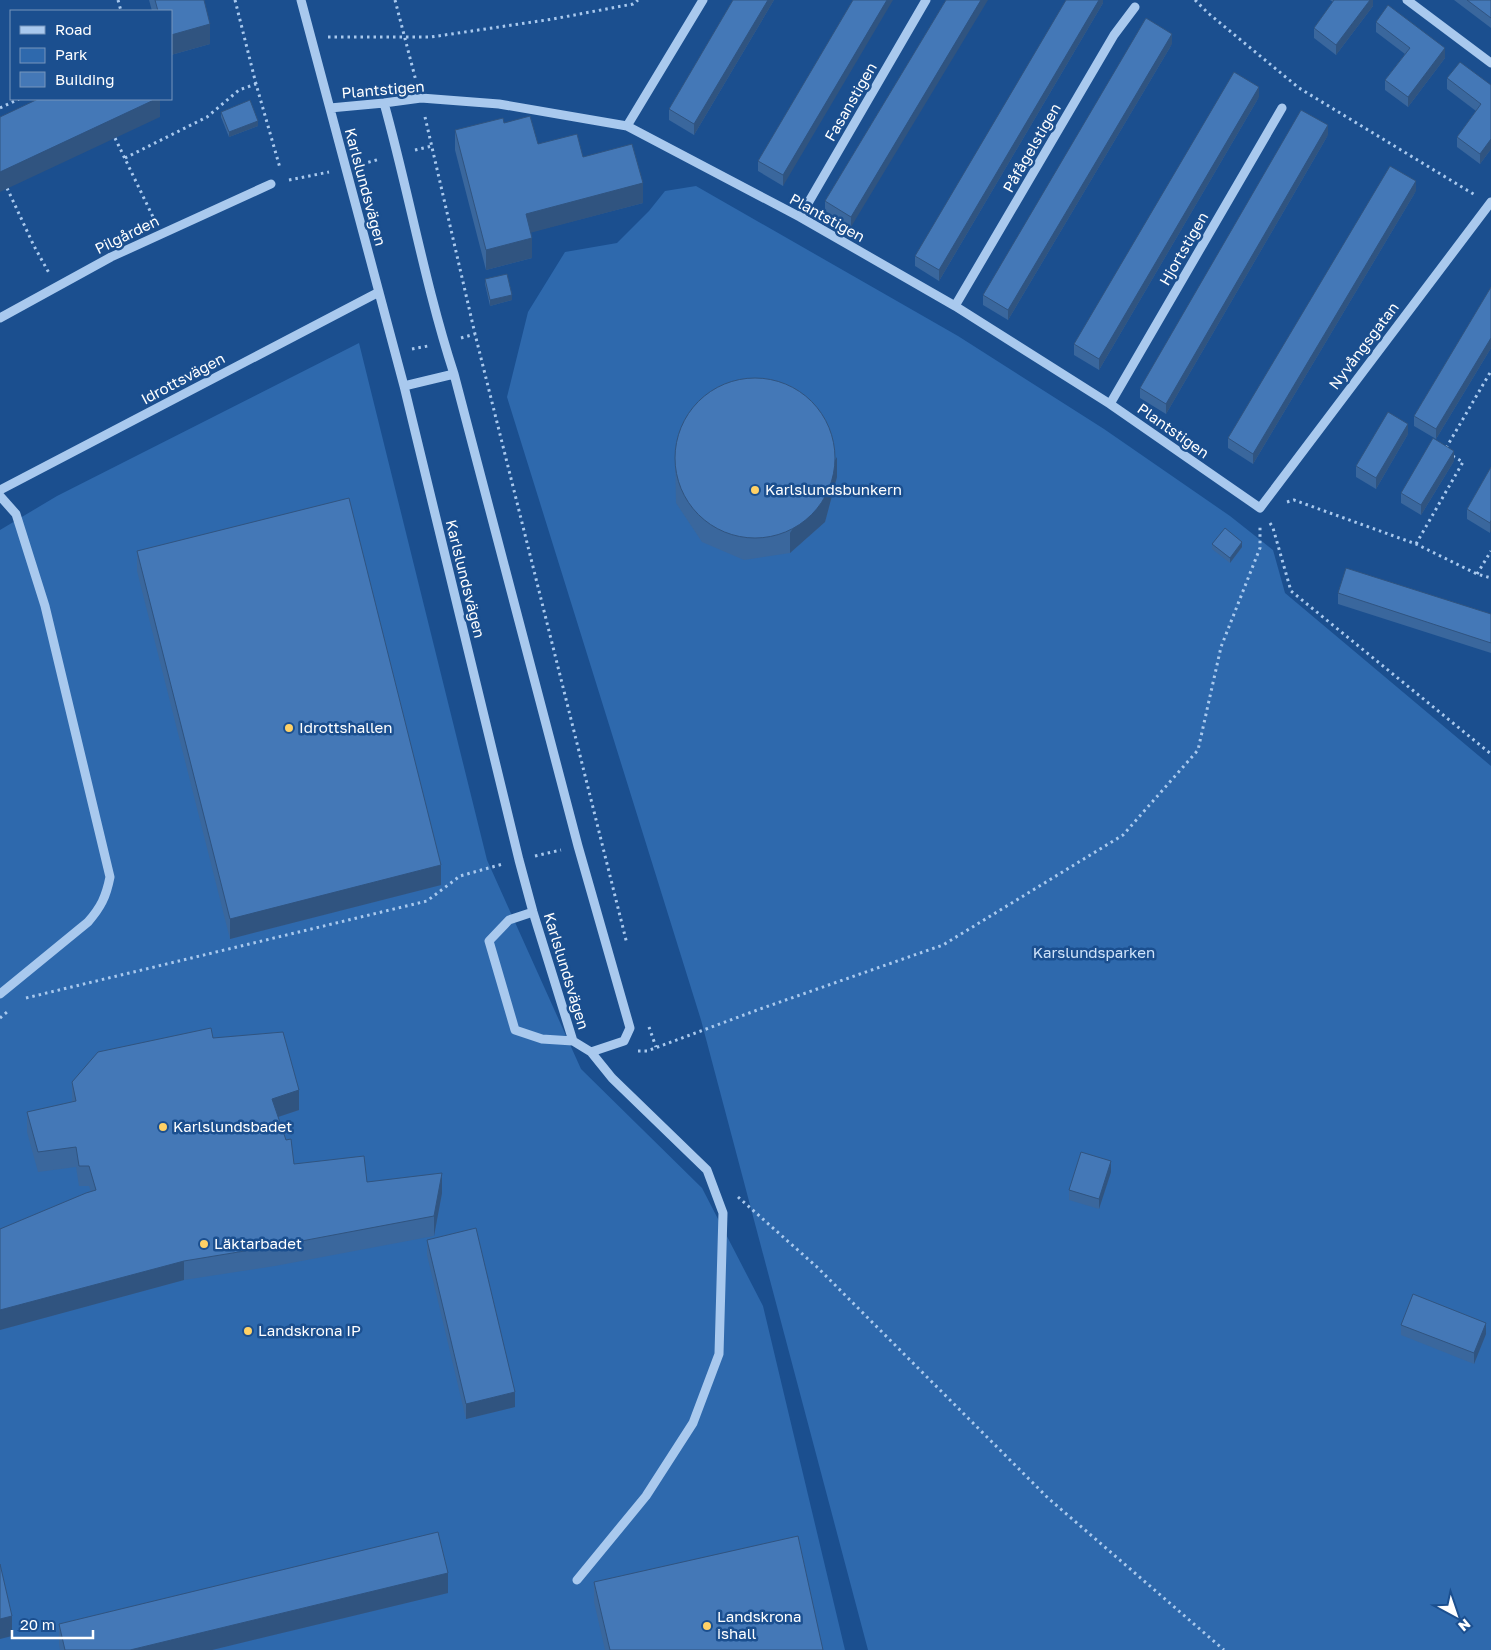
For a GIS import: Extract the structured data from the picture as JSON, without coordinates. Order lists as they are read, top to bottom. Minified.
{"streets":{"street":["Plantstigen","Fasanstigen","Påfågelstigen","Karlslundsvägen","Pilgården","Hjortstigen","Nyvångsgatan","Idrottsvägen"]},"crossings":[["Plantstigen","Fasanstigen"],["Plantstigen","Påfågelstigen"],["Plantstigen","Karlslundsvägen"],["Plantstigen","Hjortstigen"],["Plantstigen","Nyvångsgatan"],["Karlslundsvägen","Idrottsvägen"]],"parks":["Karslundsparken"],"places":["Karlslundsbunkern","Idrottshallen","Karlslundsbadet","Läktarbadet","Landskrona IP","Landskrona ishall"],"legend":["Road","Park","Building"],"scale_bar":"20 m","north":"bottom right"}
